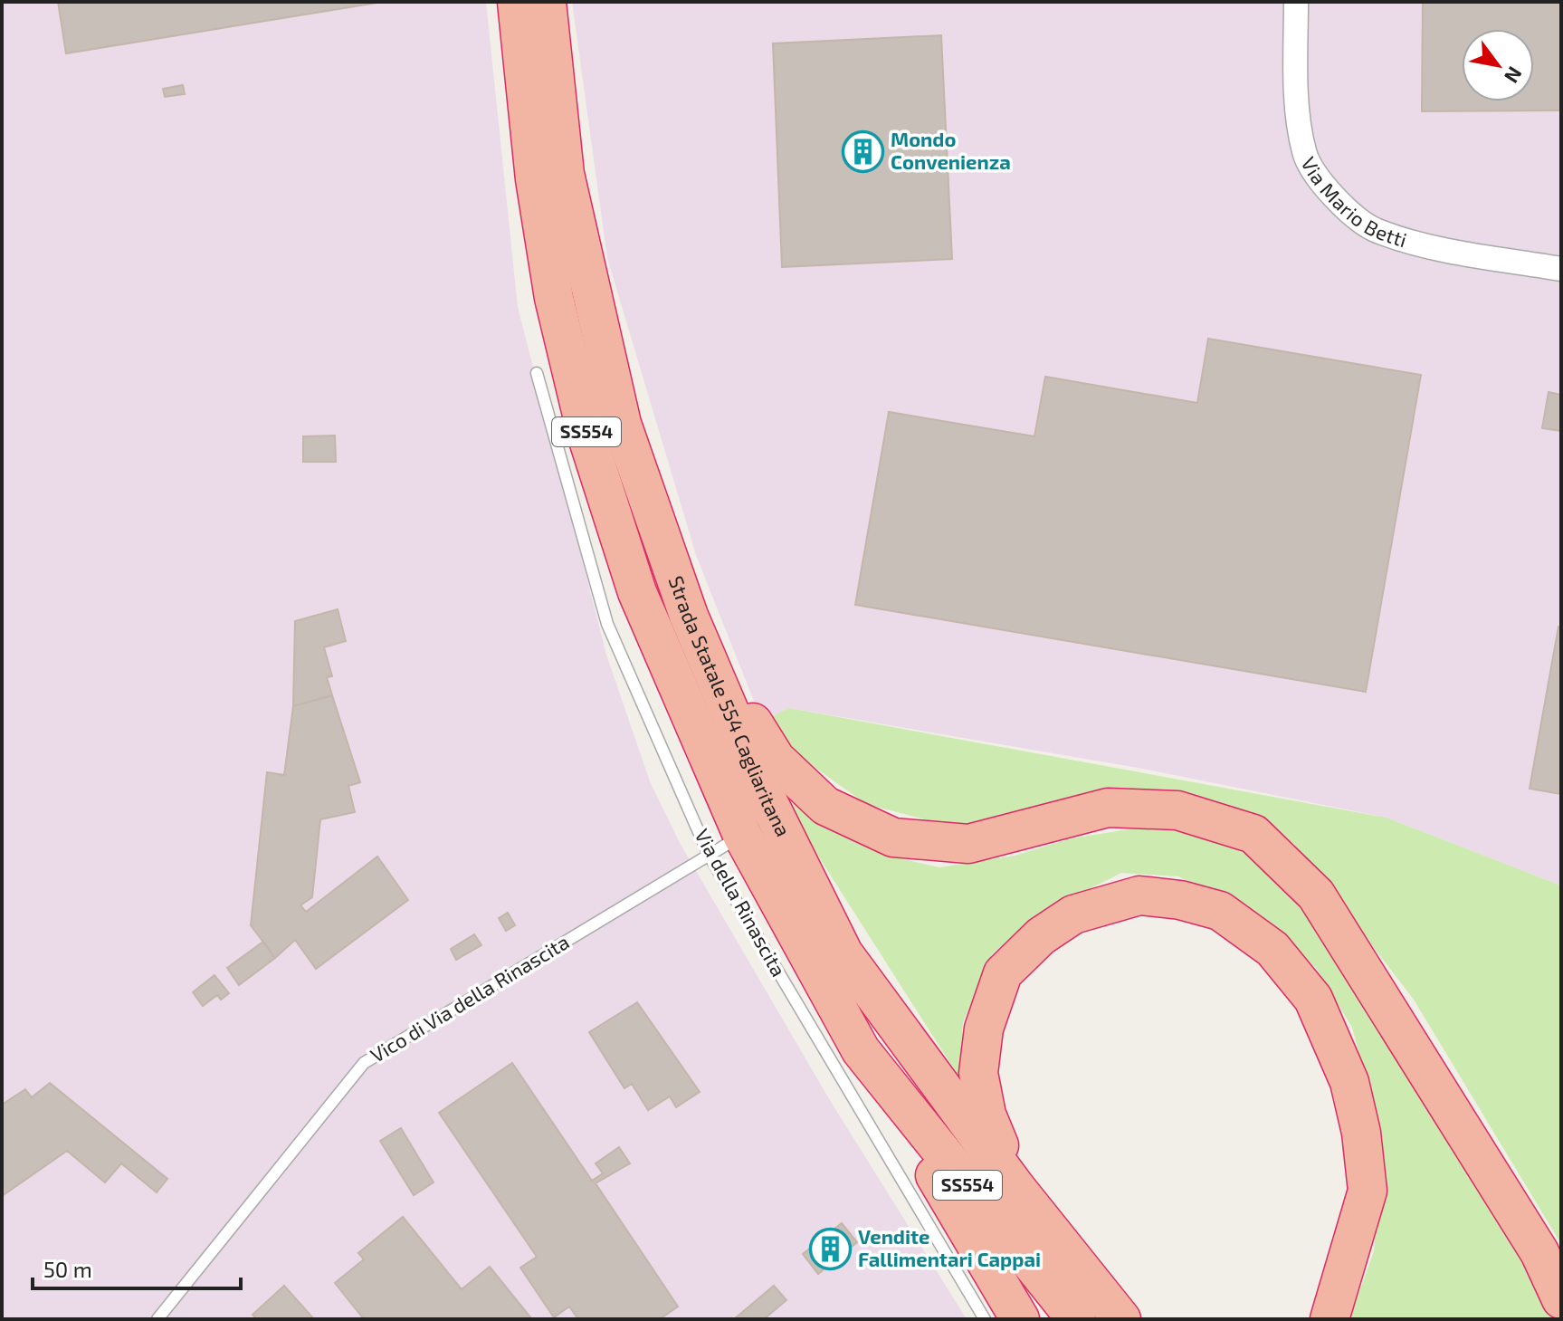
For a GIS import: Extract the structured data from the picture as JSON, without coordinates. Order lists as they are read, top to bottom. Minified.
{"streets":{"highway":["SS554","Strada Statale 554 Cagliaritana"],"street":["Via Mario Betti"],"lane":["Via della Rinascita","Vico di Via della Rinascita"]},"crossings":[["Strada Statale 554 Cagliaritana","Vico di Via della Rinascita"],["Via della Rinascita","Vico di Via della Rinascita"]],"places":{"building":["Mondo Convenienza","Vendite Fallimentari Cappai"]},"scale_bar":"50 m","north":"bottom right"}
